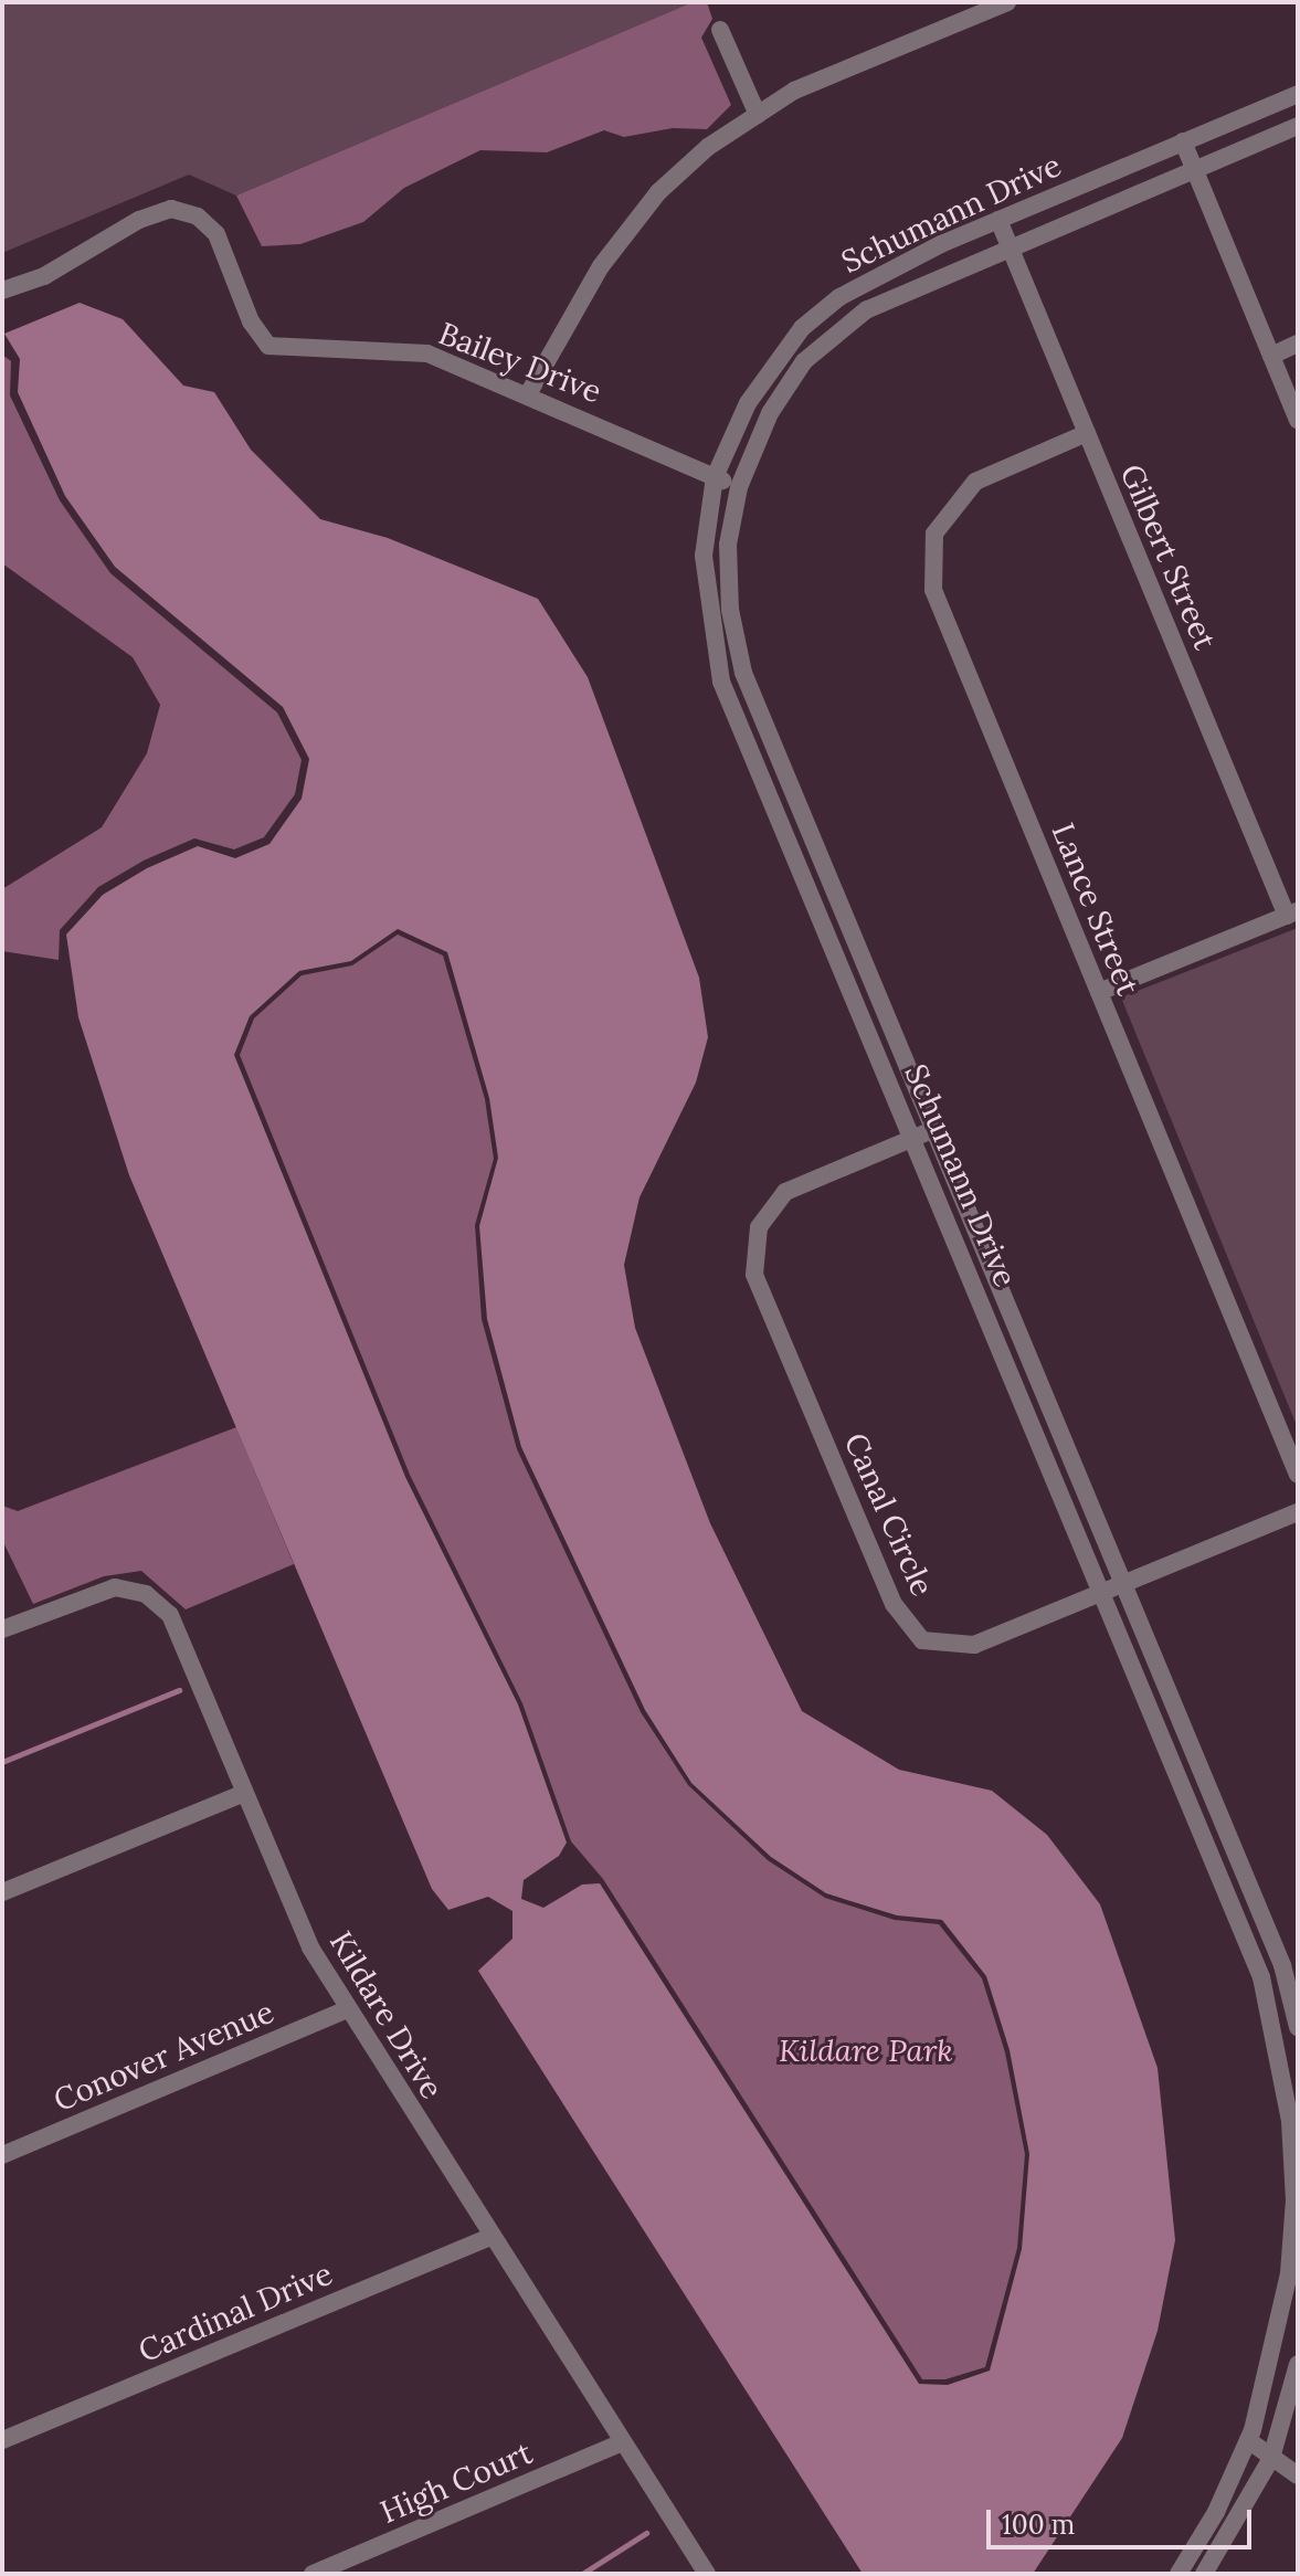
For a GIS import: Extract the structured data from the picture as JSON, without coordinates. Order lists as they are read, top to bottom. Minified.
{"streets":{"street":["Schumann Drive","Bailey Drive","Gilbert Street","Lance Street","Canal Circle","Kildare Drive","Conover Avenue","Cardinal Drive","High Court"]},"crossings":[["Schumann Drive","Bailey Drive"],["Schumann Drive","Gilbert Street"],["Schumann Drive","Canal Circle"],["Gilbert Street","Lance Street"],["Kildare Drive","Conover Avenue"],["Kildare Drive","Cardinal Drive"],["Kildare Drive","High Court"]],"parks":["Kildare Park"],"scale_bar":"100 m"}
